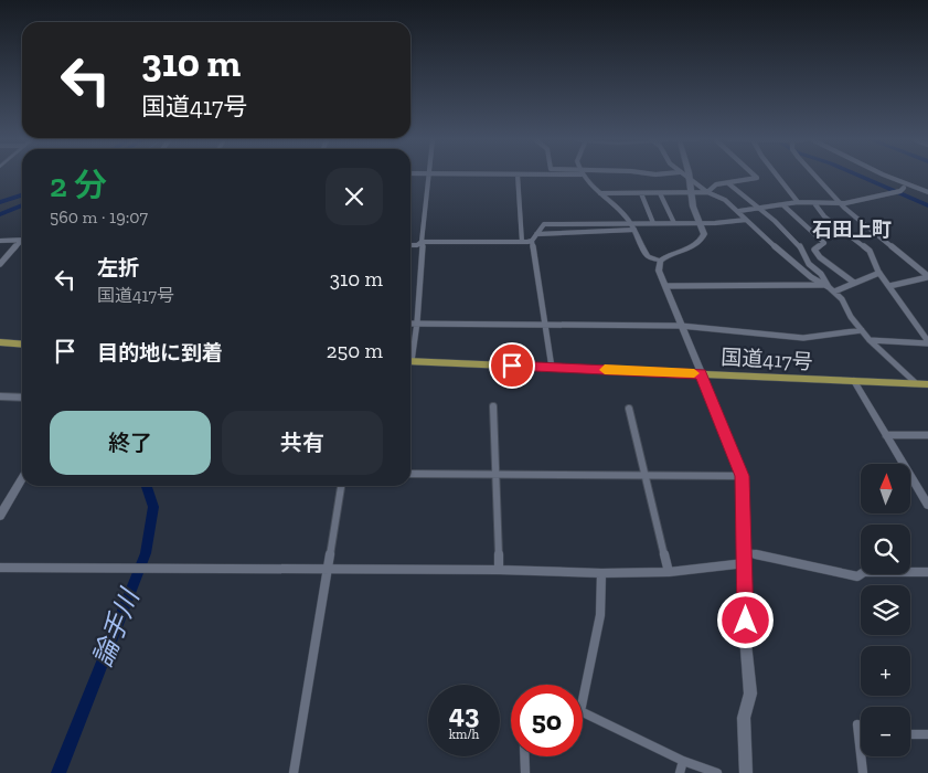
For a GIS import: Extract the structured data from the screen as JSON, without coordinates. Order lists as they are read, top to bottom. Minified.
{"streets":{"highway":["国道417号"]},"districts":["石田上町"],"water":["論手川"],"north":"top","page":{"turn":["310 m","国道417号"],"heading":["2 分","560 m · 19:07"],"list":[{"name":"左折","note":"国道417号","value":"310 m"},{"name":"目的地に到着","value":"250 m"}],"buttons":["終了","共有"],"map_buttons":["+","−"],"speed":"43 km/h","limit":"50"}}
